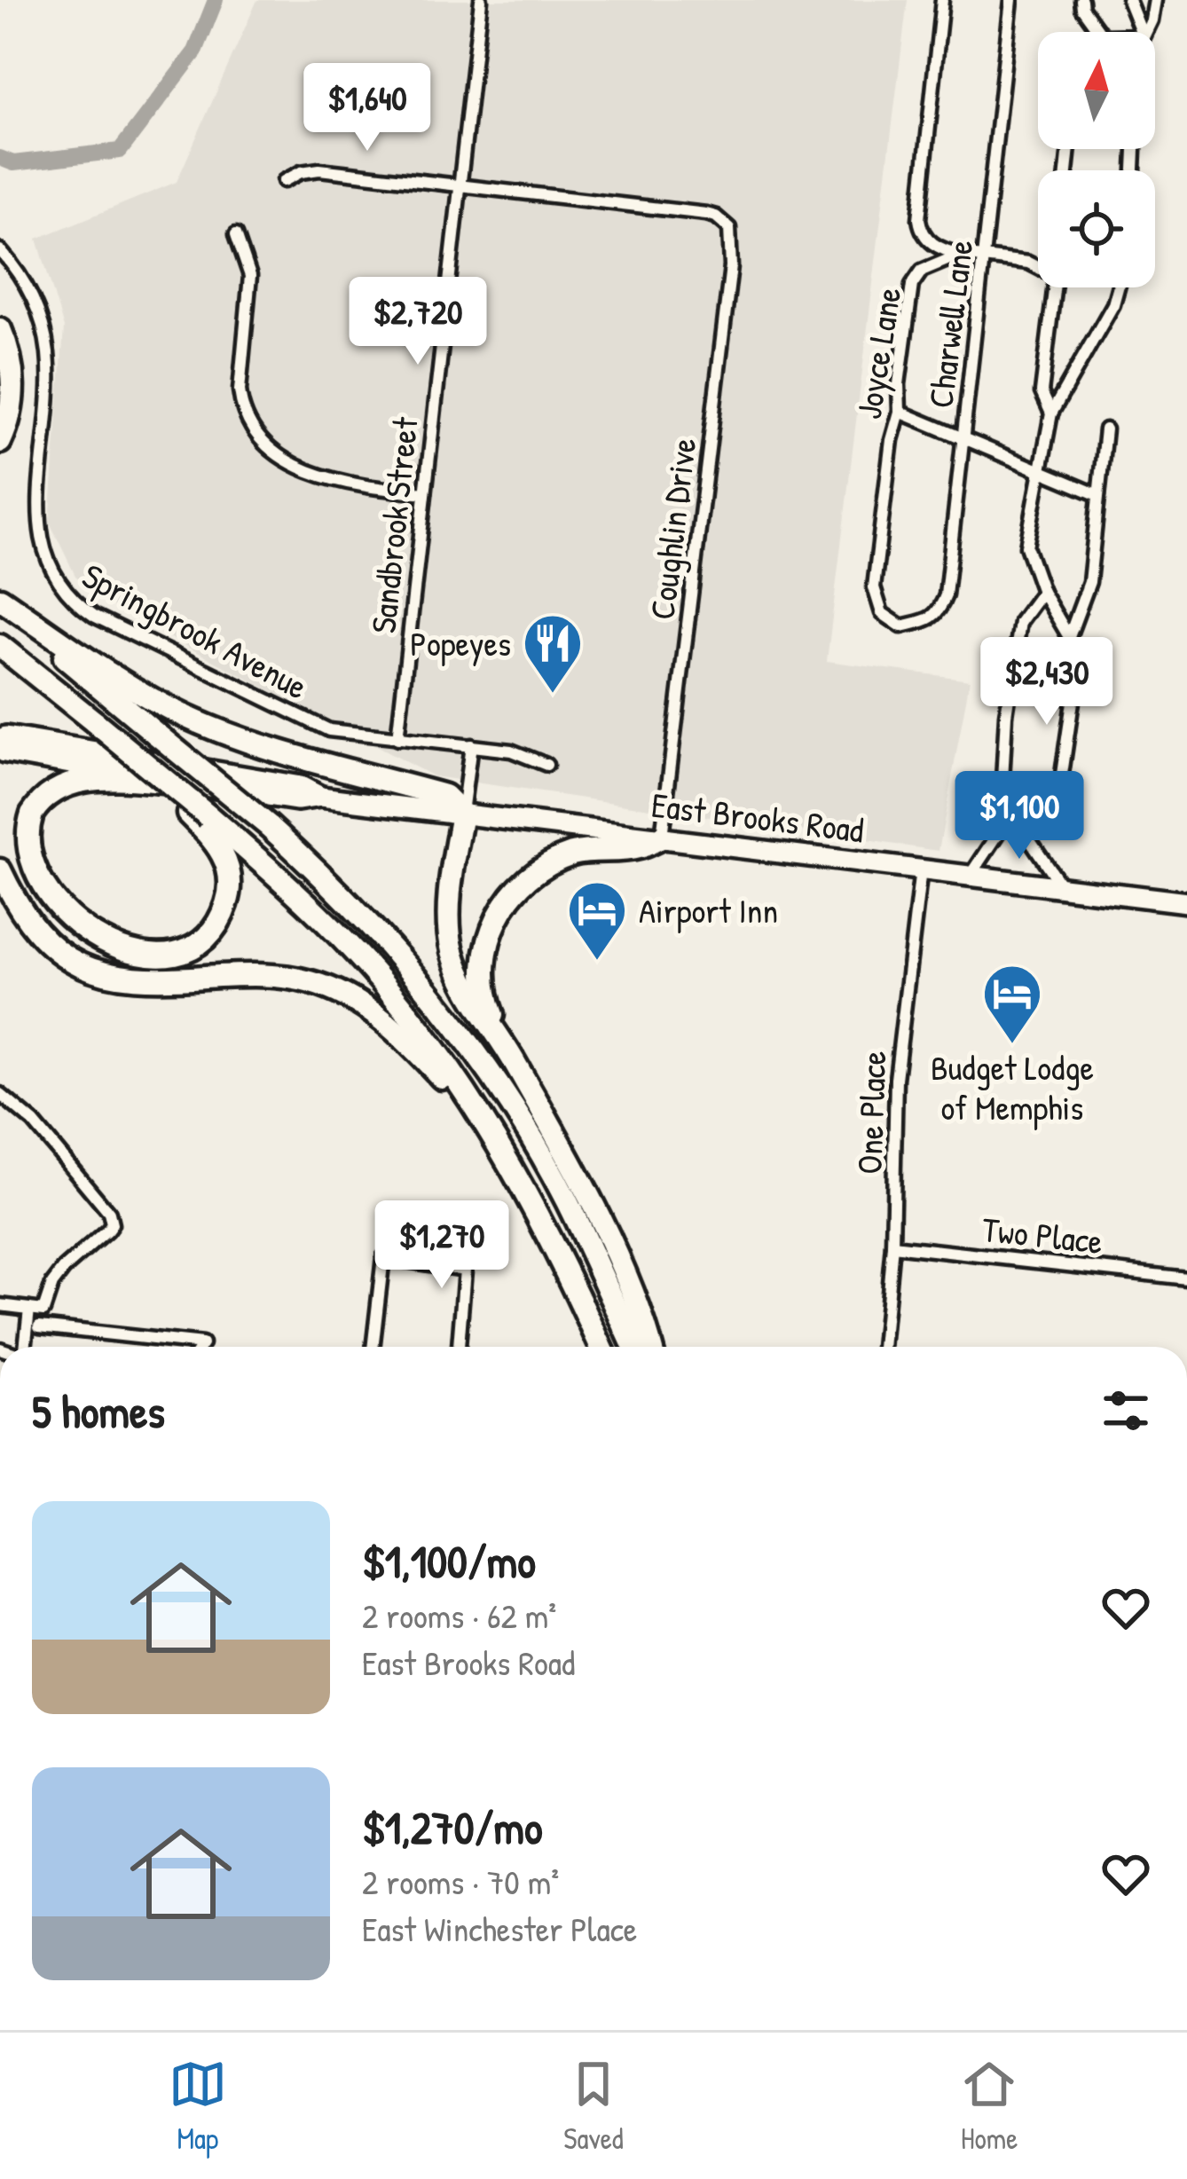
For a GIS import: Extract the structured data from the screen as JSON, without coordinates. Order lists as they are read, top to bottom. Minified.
{"streets":{"main road":["East Brooks Road"],"street":["Charwell Lane","Joyce Lane","Sandbrook Street","Coughlin Drive","Springbrook Avenue","One Place","Two Place"]},"crossings":[["Charwell Lane","Joyce Lane"],["Sandbrook Street","Coughlin Drive"],["Sandbrook Street","Springbrook Avenue"],["Coughlin Drive","East Brooks Road"],["East Brooks Road","One Place"],["One Place","Two Place"]],"places":{"restaurant":["Popeyes"],"hotel":["Airport Inn","Budget Lodge of Memphis"]},"north":"top","page":{"price":["$1,640","$2,720","$2,430","$1,100","$1,270"],"heading":"5 homes","list":[{"name":"$1,100/mo","note":"2 rooms · 62 m² · East Brooks Road"},{"name":"$1,270/mo","note":"2 rooms · 70 m² · East Winchester Place"}],"tabs":["Map","Saved","Home"]}}
